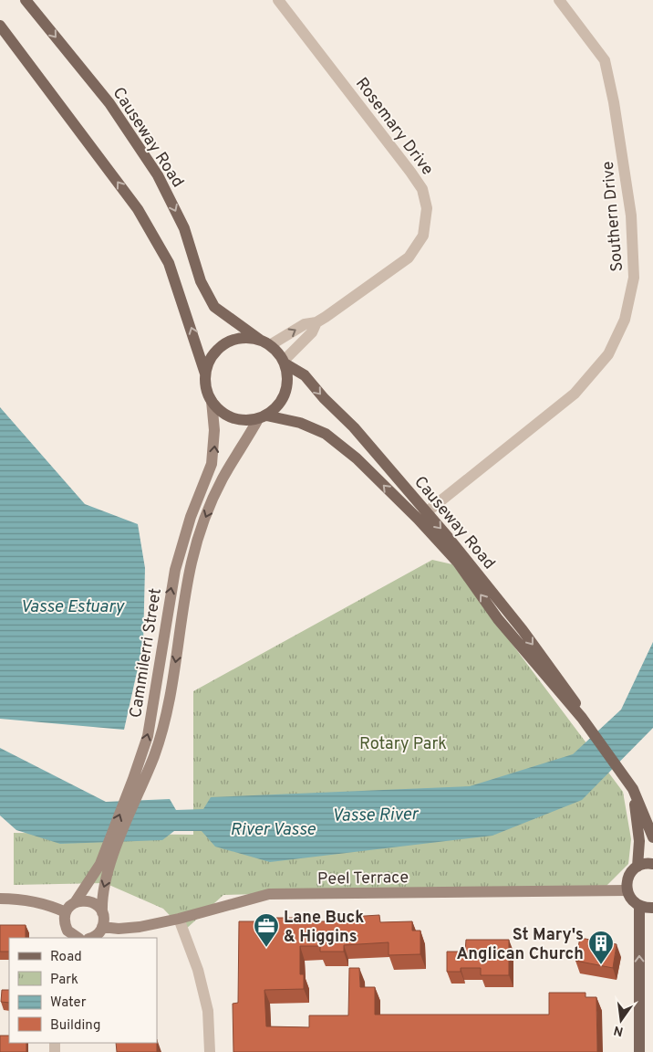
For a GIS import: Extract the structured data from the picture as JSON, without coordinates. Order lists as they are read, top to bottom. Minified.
{"streets":{"main road":["Causeway Road","Cammilerri Street","Peel Terrace"],"street":["Rosemary Drive","Southern Drive"]},"crossings":[["Rosemary Drive","Causeway Road"],["Rosemary Drive","Cammilerri Street"],["Causeway Road","Southern Drive"],["Causeway Road","Cammilerri Street"]],"water":["Vasse Estuary","Vasse River","River Vasse"],"parks":["Rotary Park"],"places":{"office":["Lane Buck & Higgins"],"building":["St Mary's Anglican Church"]},"legend":["Road","Park","Water","Building"],"north":"bottom"}
